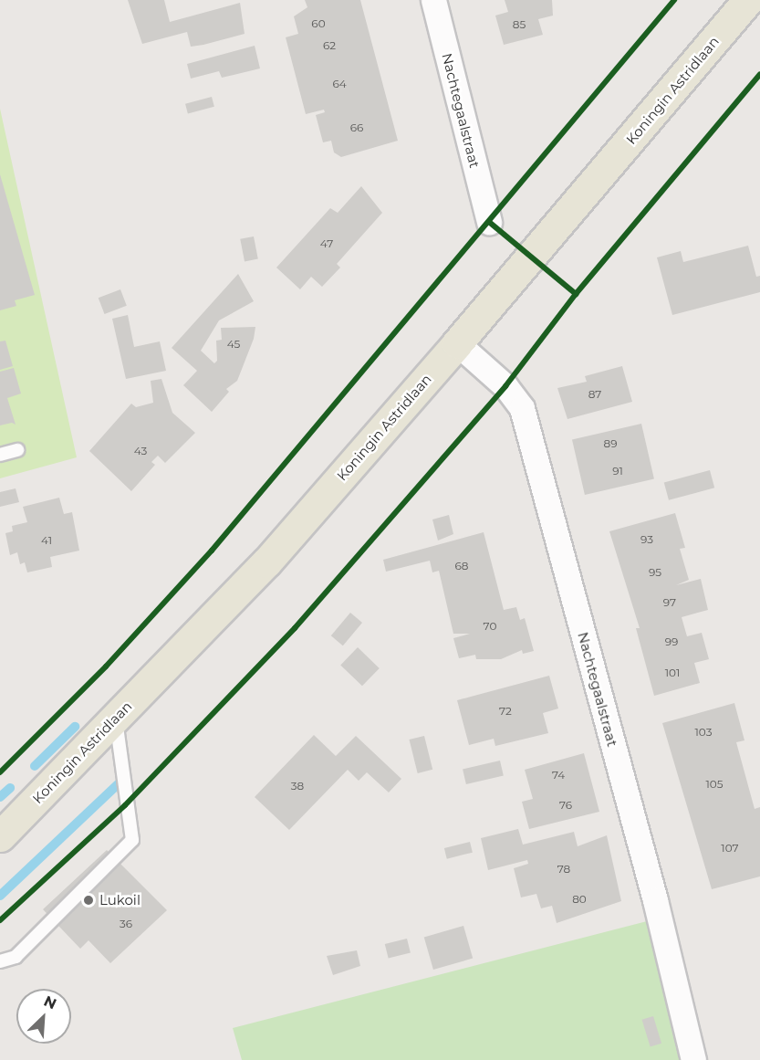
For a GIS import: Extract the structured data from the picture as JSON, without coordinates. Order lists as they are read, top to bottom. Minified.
{"streets":{"main road":["Koningin Astridlaan"],"street":["Nachtegaalstraat"]},"crossings":[["Koningin Astridlaan","Nachtegaalstraat"]],"places":["Lukoil"],"house_numbers":["60","85","62","64","66","47","45","87","89","43","91","93","41","68","95","97","70","99","101","72","103","74","105","38","76","107","78","80","36"],"north":"top right"}
